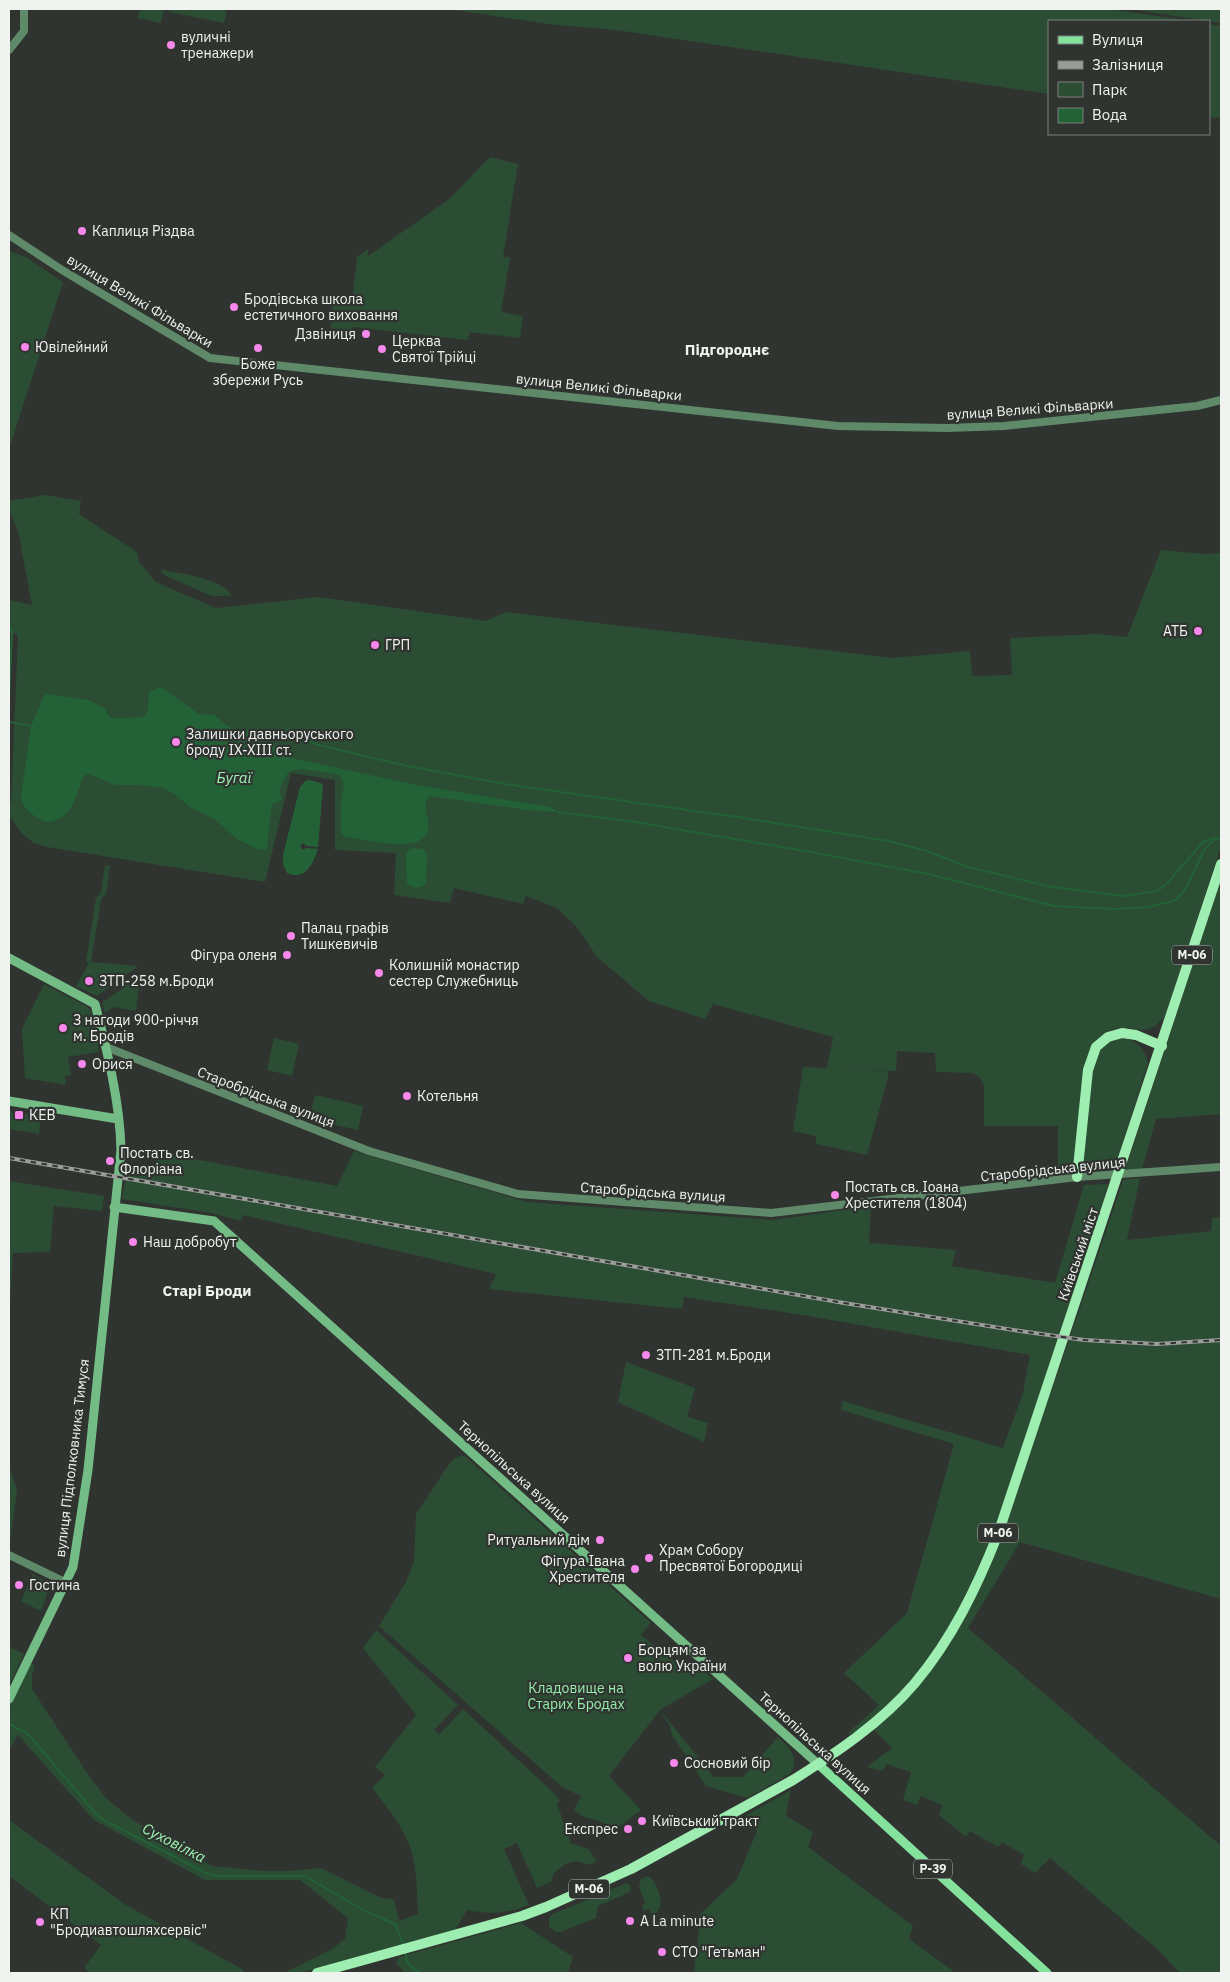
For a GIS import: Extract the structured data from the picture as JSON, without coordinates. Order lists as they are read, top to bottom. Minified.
{"streets":{"highway":["М-06","Київський міст"],"main road":["вулиця Підполковника Тимуся","Тернопільська вулиця","Р-39"],"street":["вулиця Великі Фільварки","Старобрідська вулиця"]},"crossings":[["М-06","Київський міст"],["М-06","Тернопільська вулиця"],["Старобрідська вулиця","вулиця Підполковника Тимуся"],["Київський міст","Тернопільська вулиця"],["вулиця Підполковника Тимуся","Тернопільська вулиця"]],"districts":["Підгороднє","Старі Броди"],"water":["Бугаї","Суховілка"],"parks":["Кладовище на Старих Бродах"],"places":{"other":["вуличні тренажери","Каплиця Різдва","Бродівська школа естетичного виховання","Дзвіниця","Ювілейний","Боже збережи Русь","Церква Святої Трійці","АТБ","ГРП","Залишки давньоруського броду IX-XIII ст.","Палац графів Тишкевичів","Фігура оленя","Колишній монастир сестер Служебниць","ЗТП-258 м.Броди","З нагоди 900-річчя м. Бродів","Орися","Котельня","Постать св. Флоріана","Постать св. Іоана Хрестителя (1804)","Наш добробут","ЗТП-281 м.Броди","Ритуальний дім","Храм Собору Пресвятої Богородиці","Фігура Івана Хрестителя","Гостина","Борцям за волю України","Сосновий бір","Київський тракт","Експрес","A La minute","КП \"Бродиавтошляхсервіс\"","СТО \"Гетьман\""],"transit":["КЕВ"]},"legend":["Вулиця","Залізниця","Парк","Вода"]}
